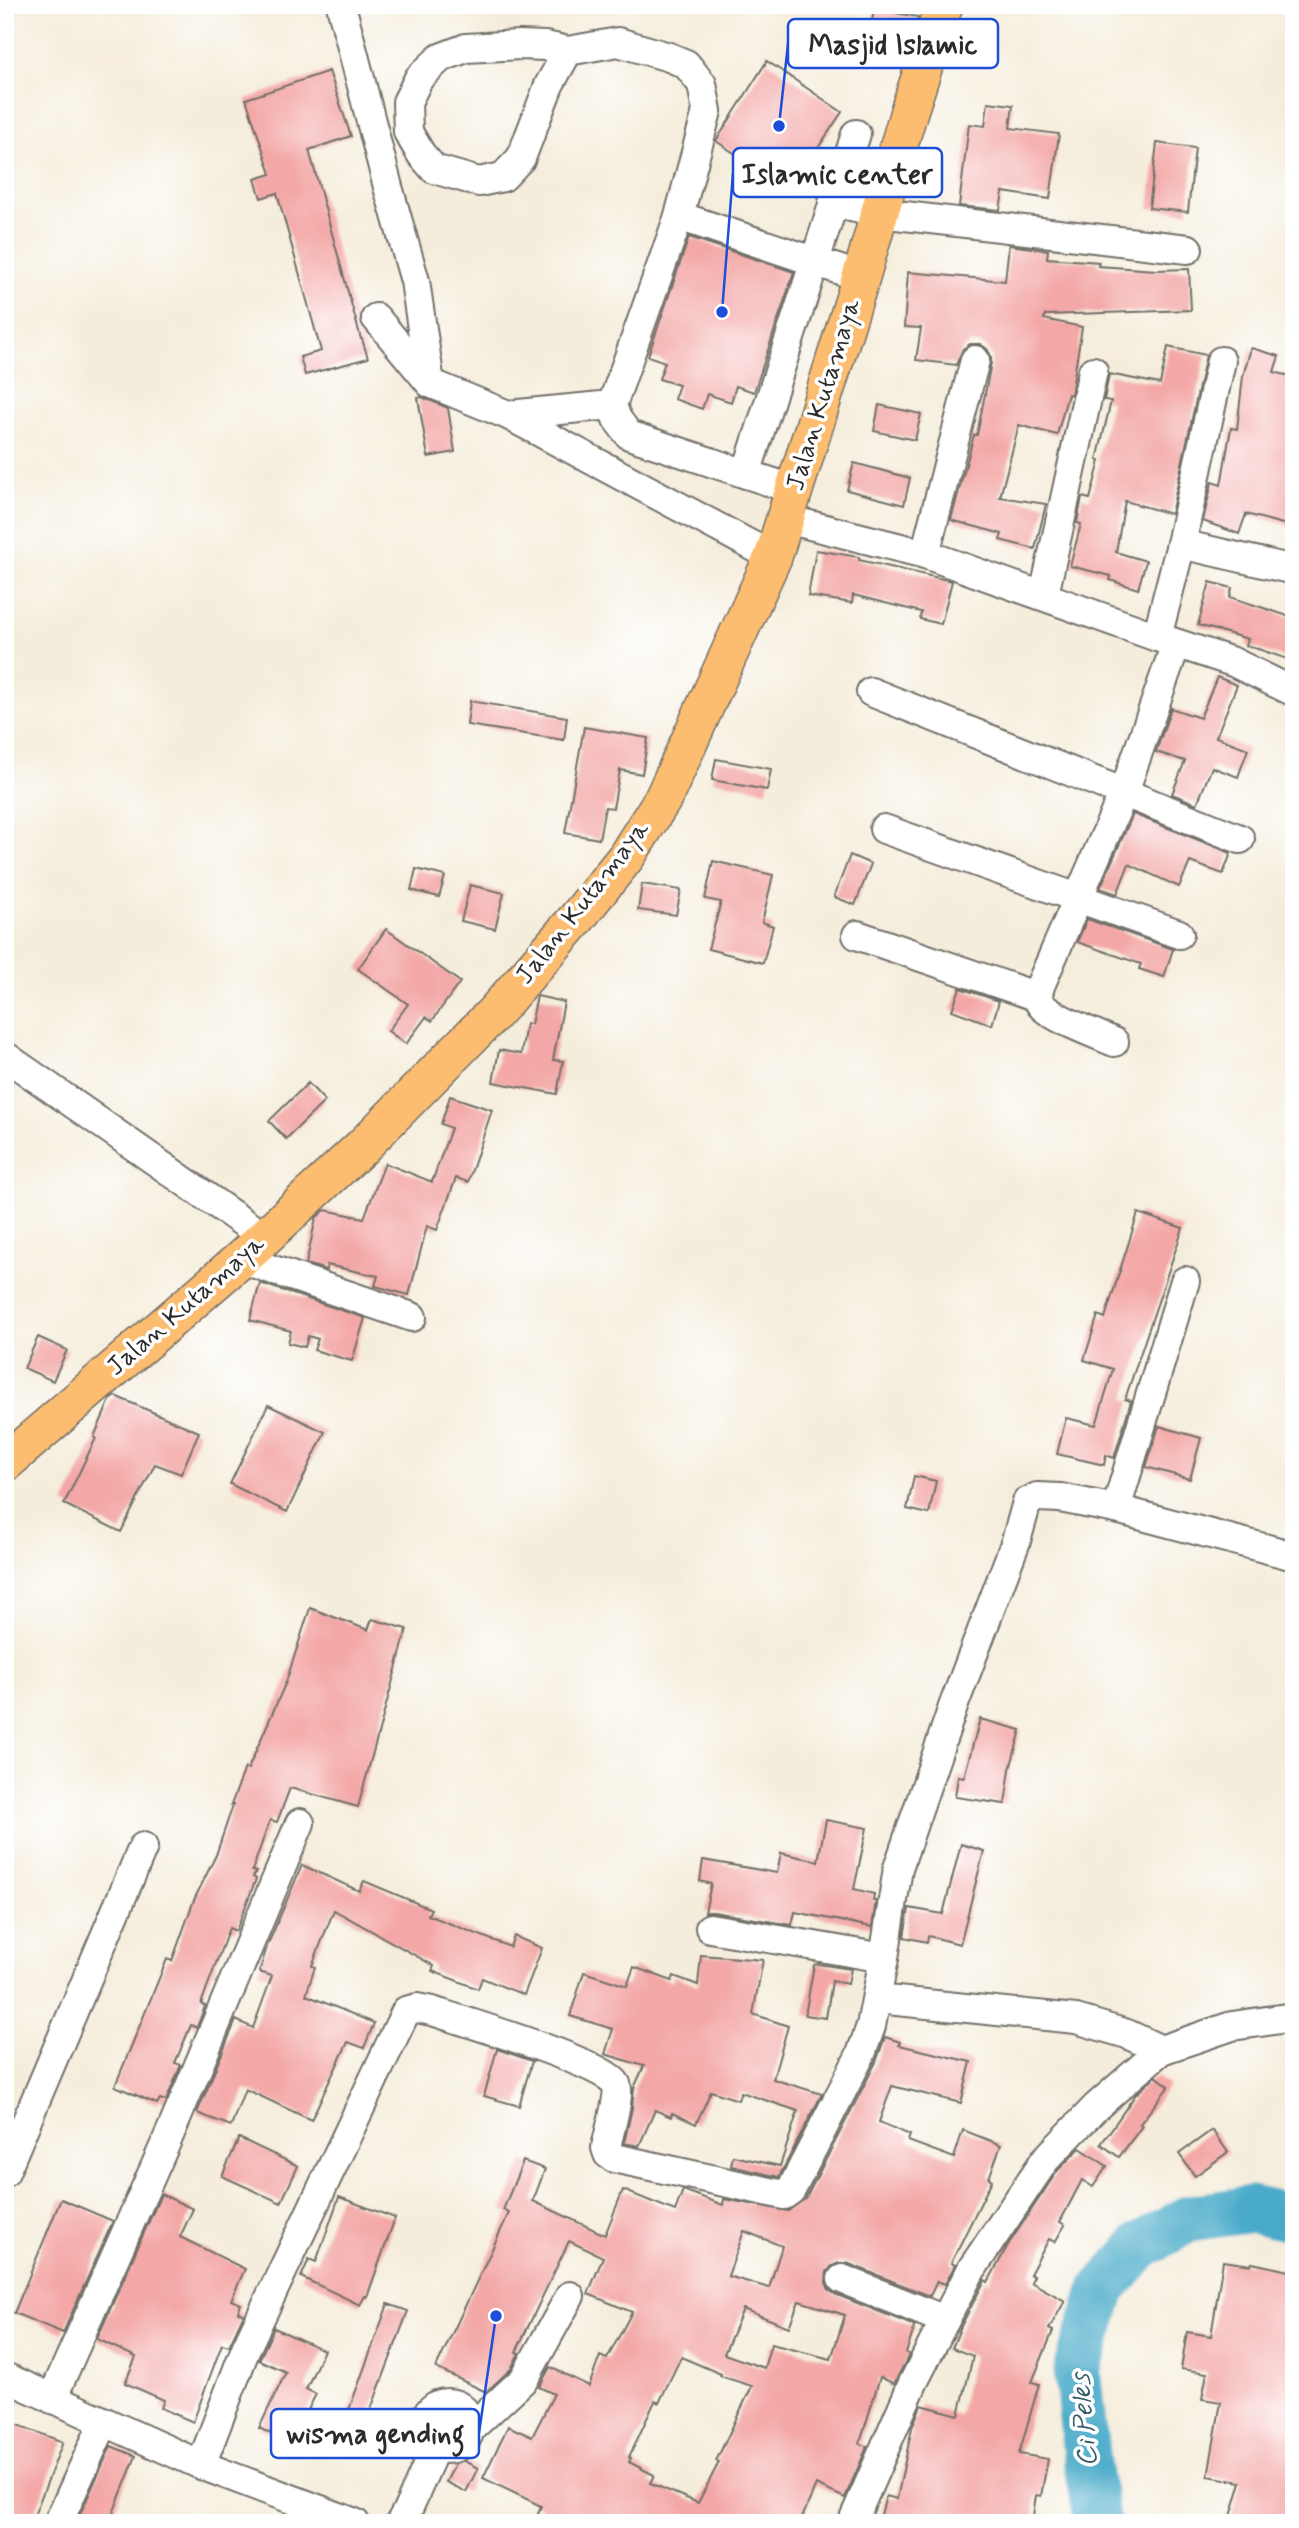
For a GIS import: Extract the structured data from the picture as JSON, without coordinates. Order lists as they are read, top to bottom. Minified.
{"streets":{"main road":["Jalan Kutamaya"]},"water":["Ci Peles"],"places":["Masjid Islamic","Islamic center","wisma gending"]}
